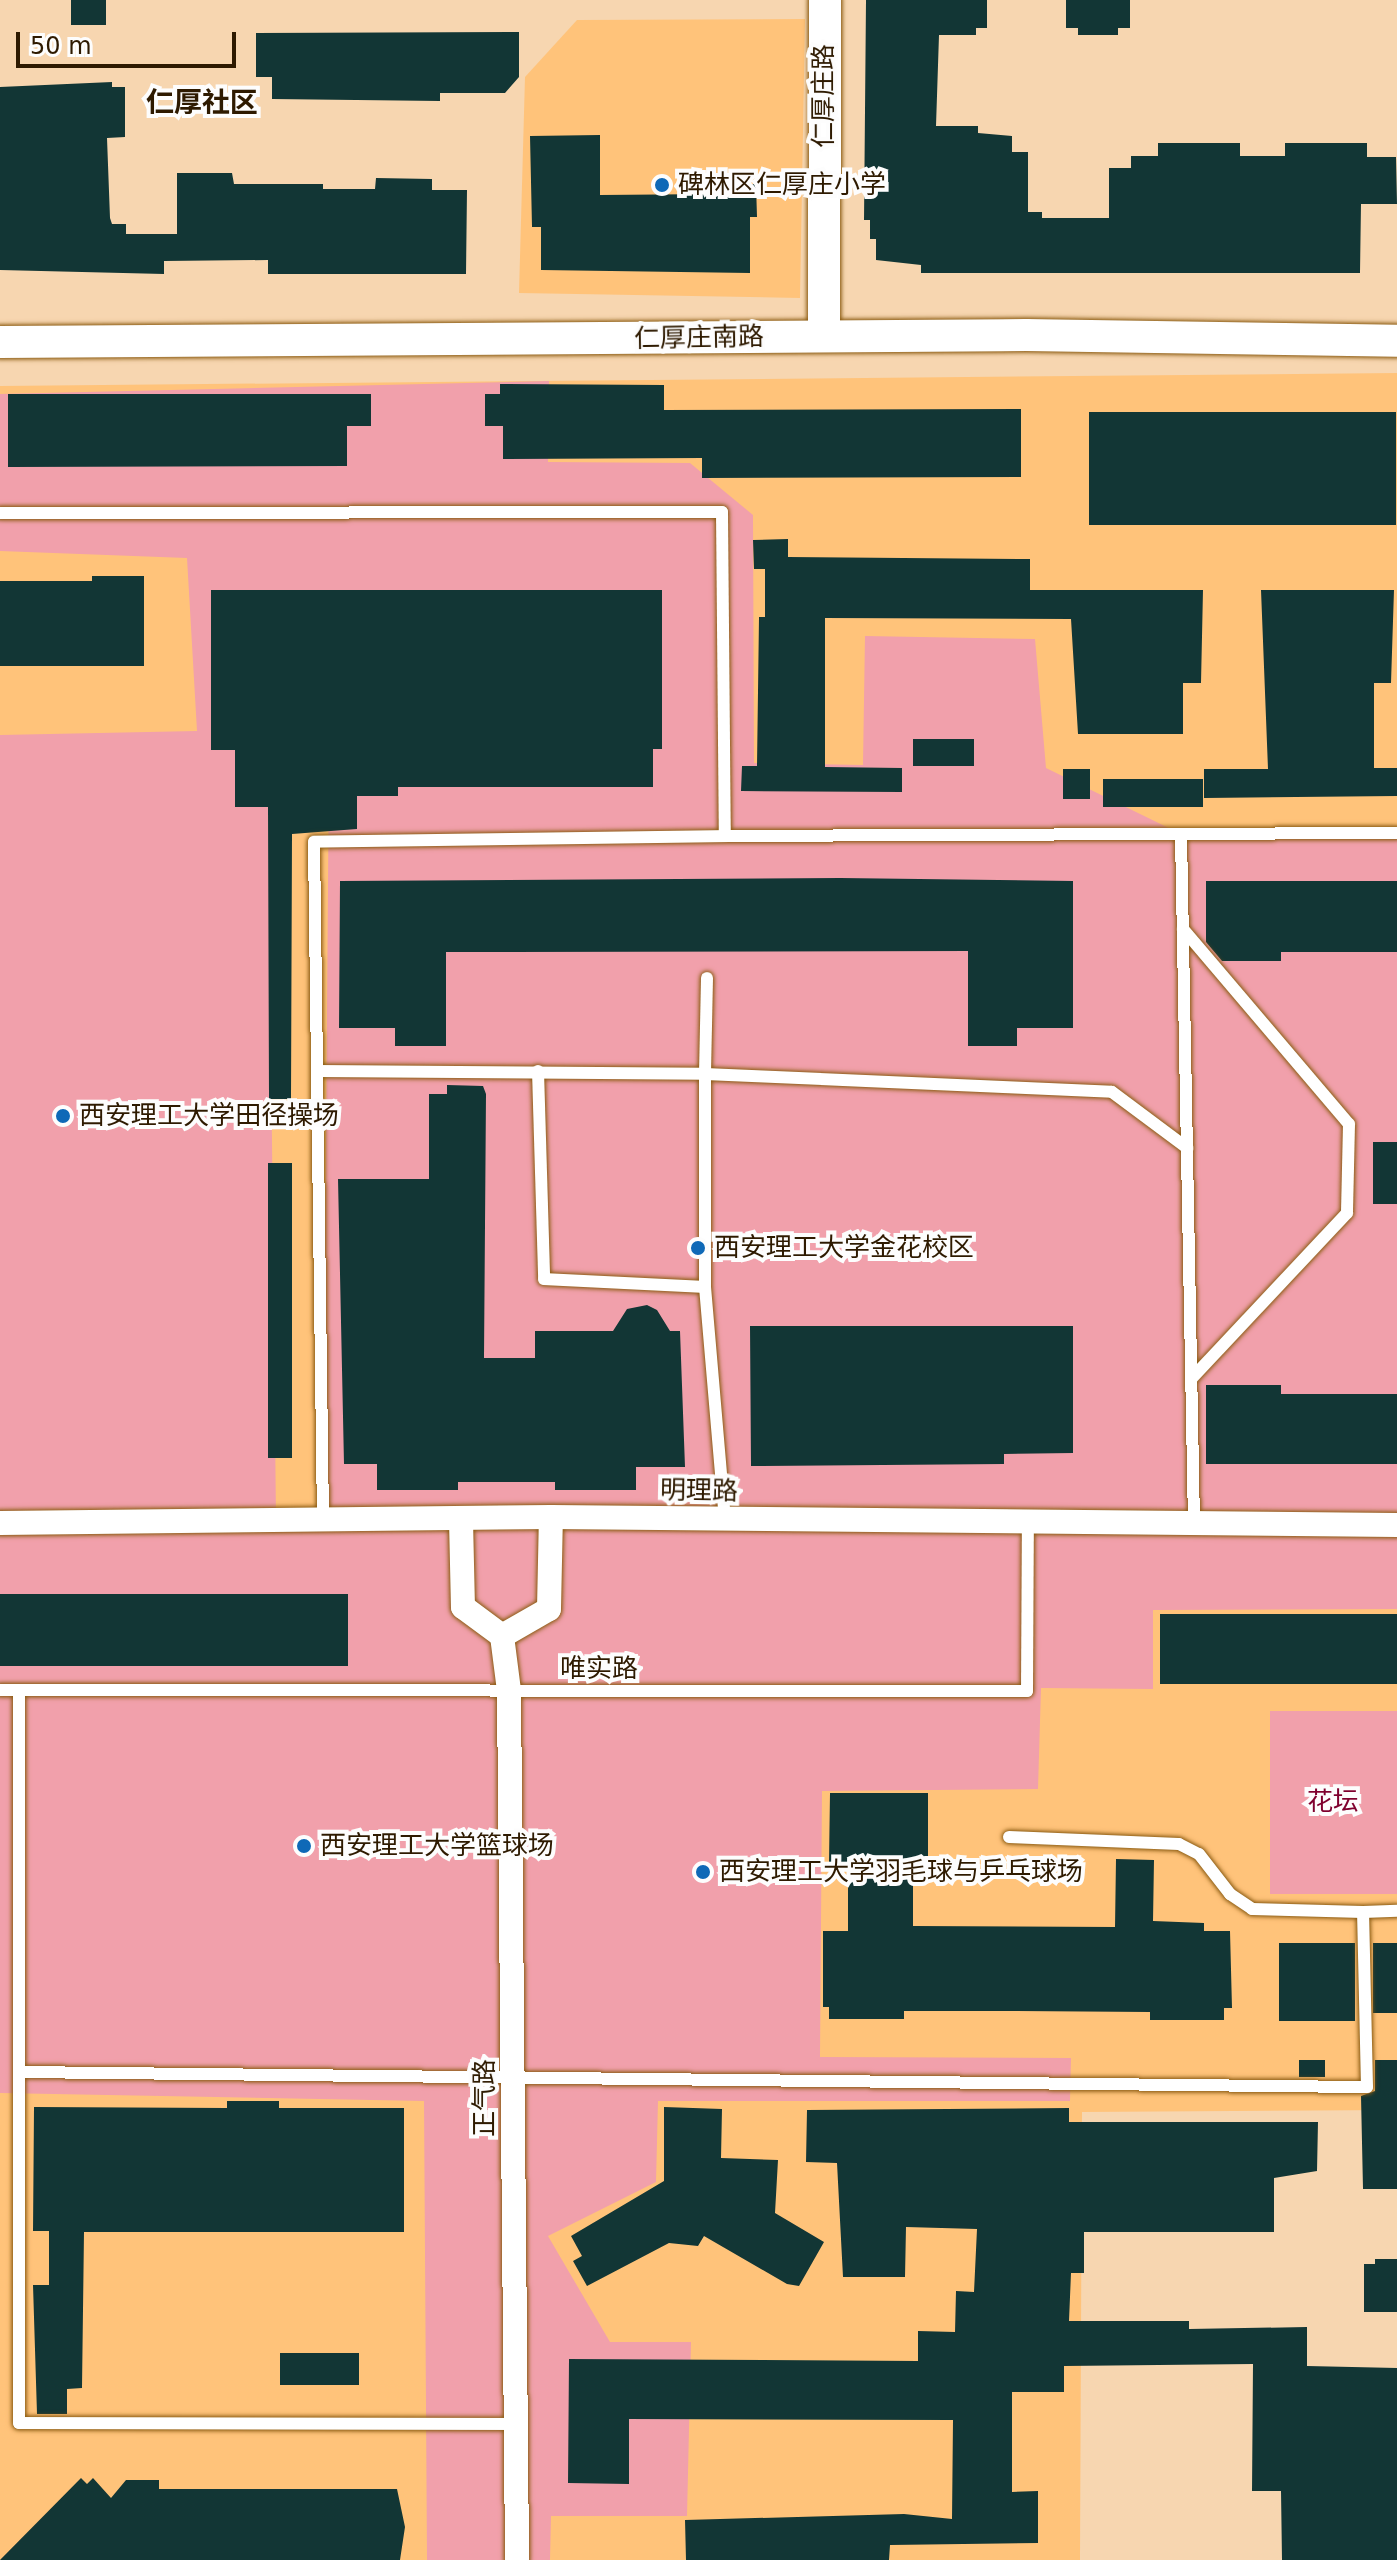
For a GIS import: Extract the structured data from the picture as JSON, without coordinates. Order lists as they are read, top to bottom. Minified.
{"streets":{"street":["仁厚庄路","仁厚庄南路","明理路","正气路"],"lane":["唯实路"]},"crossings":[["仁厚庄路","仁厚庄南路"],["明理路","唯实路"],["唯实路","正气路"]],"districts":["仁厚社区"],"parks":["花坛"],"places":["碑林区仁厚庄小学","西安理工大学田径操场","西安理工大学金花校区","西安理工大学篮球场","西安理工大学羽毛球与乒乓球场"],"scale_bar":"50 m"}
